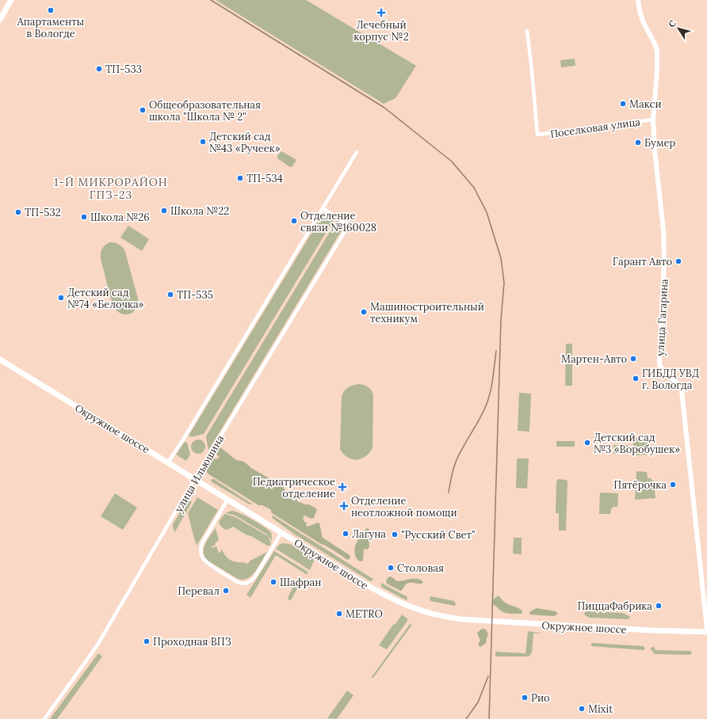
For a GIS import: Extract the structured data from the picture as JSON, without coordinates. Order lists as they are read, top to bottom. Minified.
{"streets":{"main road":["Окружное шоссе"],"street":["Поселковая улица","улица Гагарина","улица Ильюшина"]},"crossings":[["Поселковая улица","улица Гагарина"],["Окружное шоссе","улица Ильюшина"]],"districts":["1-Й МИКРОРАЙОН ГПЗ-23"],"places":{"other":["Апартаменты в Вологде","ТП-533","Макси","Общеобразовательная школа \"Школа № 2\"","Детский сад №43 «Ручеек»","Бумер","ТП-534","Школа №22","ТП-532","Школа №26","Отделение связи №160028","Гарант Авто","ТП-535","Детский сад №74 «Белочка»","Машиностроительный техникум","Мартен-Авто","ГИБДД УВД г. Вологда","Детский сад №3 «Воробушек»","Пятёрочка","Лагуна","\"Русский Свет\"","Столовая","Шафран","Перевал","ПиццаФабрика","METRO","Проходная ВПЗ","Рио","Mixit"],"health":["Лечебный корпус №2","Педиатрическое отделение","Отделение неотложной помощи"]},"north":"top left"}
